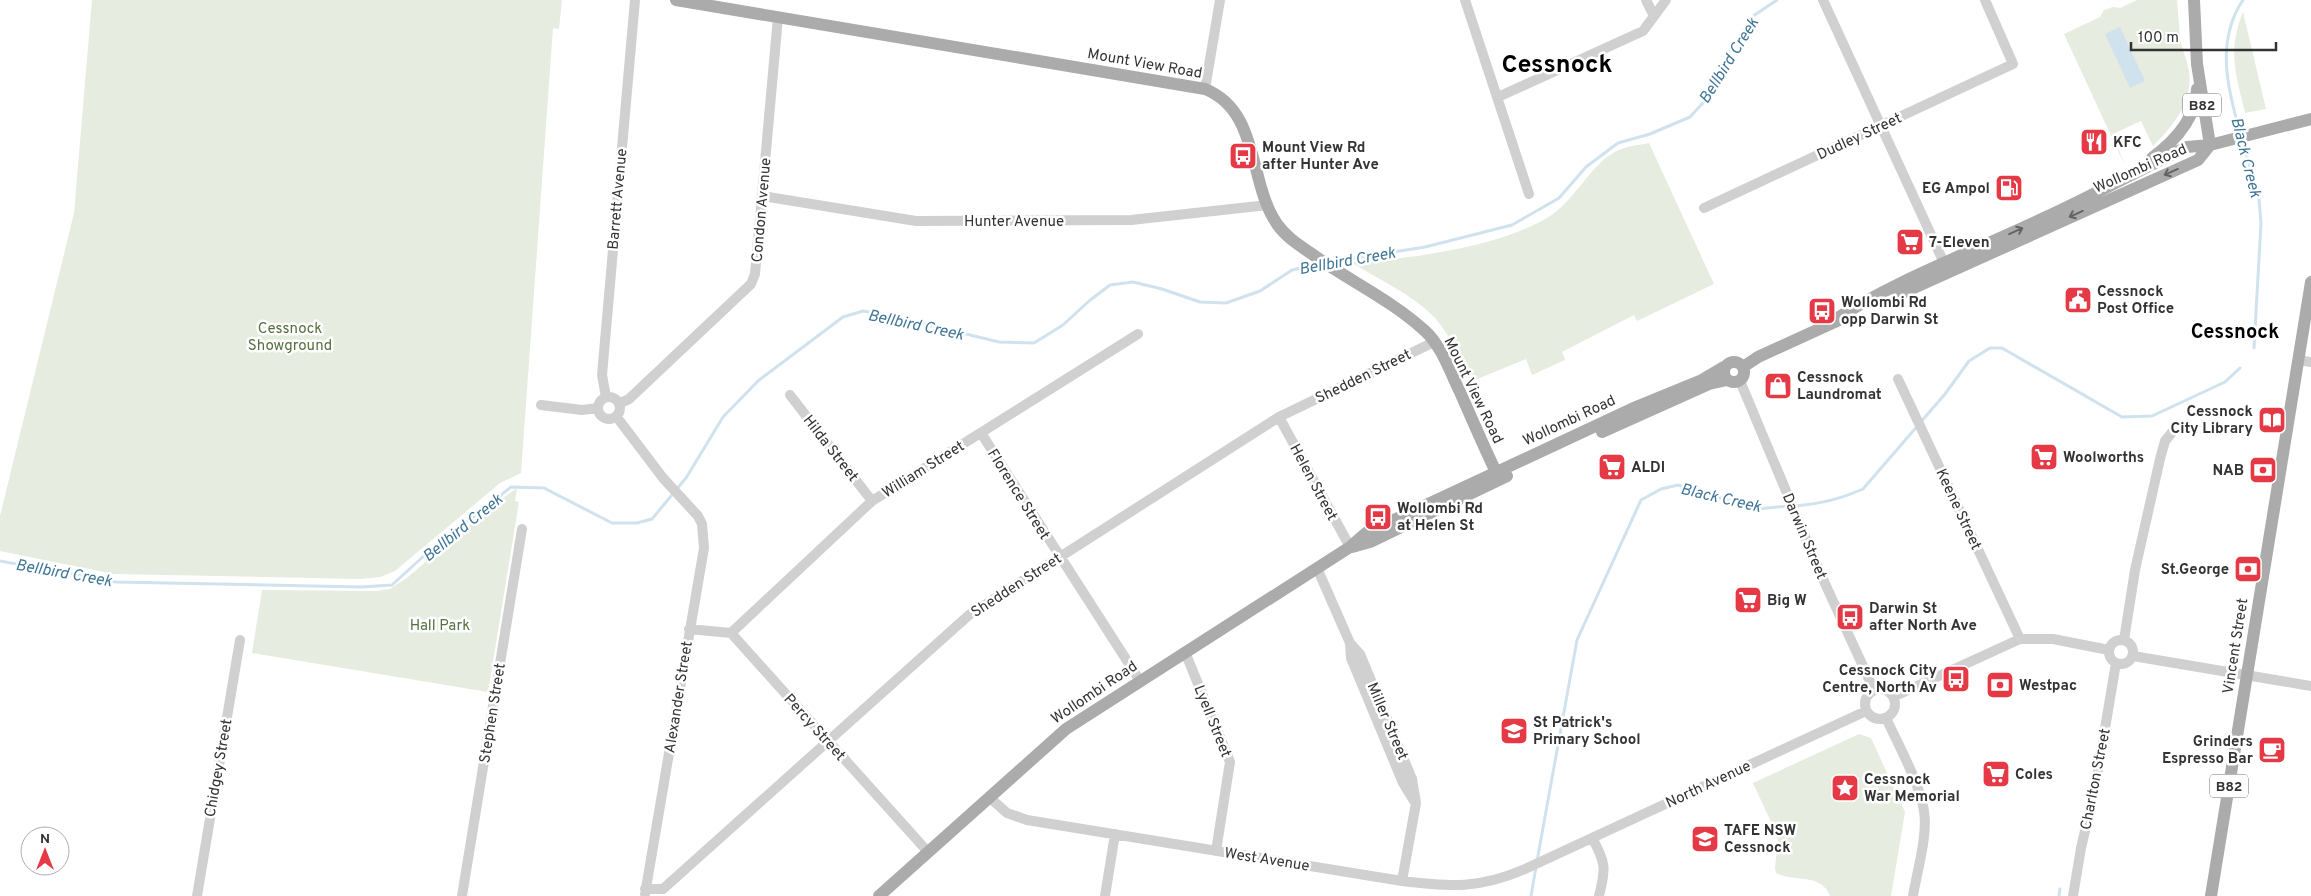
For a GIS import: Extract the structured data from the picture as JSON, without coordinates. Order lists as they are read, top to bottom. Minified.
{"streets":{"main road":["Mount View Road","B82","Wollombi Road","Vincent Street"],"street":["Dudley Street","Barrett Avenue","Condon Avenue","Hunter Avenue","Shedden Street","Hilda Street","William Street","Helen Street","Florence Street","Keene Street","Darwin Street","Alexander Street","Stephen Street","Lyell Street","Miller Street","Percy Street","Chidgey Street","Charlton Street","North Avenue","West Avenue"]},"crossings":[["Mount View Road","Wollombi Road"],["Mount View Road","Condon Avenue"],["Mount View Road","Hunter Avenue"],["Mount View Road","Shedden Street"],["B82","Wollombi Road"],["Wollombi Road","Helen Street"],["Wollombi Road","Florence Street"],["Wollombi Road","Darwin Street"],["Wollombi Road","Lyell Street"],["Wollombi Road","Miller Street"],["Wollombi Road","Percy Street"],["Wollombi Road","West Avenue"],["Barrett Avenue","Condon Avenue"],["Barrett Avenue","Alexander Street"],["Condon Avenue","Hunter Avenue"],["Condon Avenue","Alexander Street"],["Shedden Street","Helen Street"],["Shedden Street","Florence Street"],["Shedden Street","Alexander Street"],["Shedden Street","Percy Street"],["Hilda Street","William Street"],["William Street","Florence Street"],["William Street","Percy Street"],["Darwin Street","North Avenue"],["Lyell Street","West Avenue"],["Miller Street","West Avenue"],["North Avenue","West Avenue"]],"districts":["Cessnock","Cessnock"],"water":["Bellbird Creek","Black Creek"],"parks":["Cessnock Showground","Hall Park"],"places":{"restaurant":["KFC"],"bus stop":["Mount View Rd after Hunter Ave","Wollombi Rd opp Darwin St","Wollombi Rd at Helen St","Darwin St after North Ave","Cessnock City Centre, North Av"],"fuel station":["EG Ampol"],"supermarket":["7-Eleven","Woolworths","ALDI","Big W","Coles"],"public building":["Cessnock Post Office"],"shop":["Cessnock Laundromat"],"library":["Cessnock City Library"],"bank":["NAB","St.George","Westpac"],"school or university":["St Patrick's Primary School","TAFE NSW Cessnock"],"cafe":["Grinders Espresso Bar"],"place":["Cessnock War Memorial"]},"scale_bar":"100 m","north":"top"}
